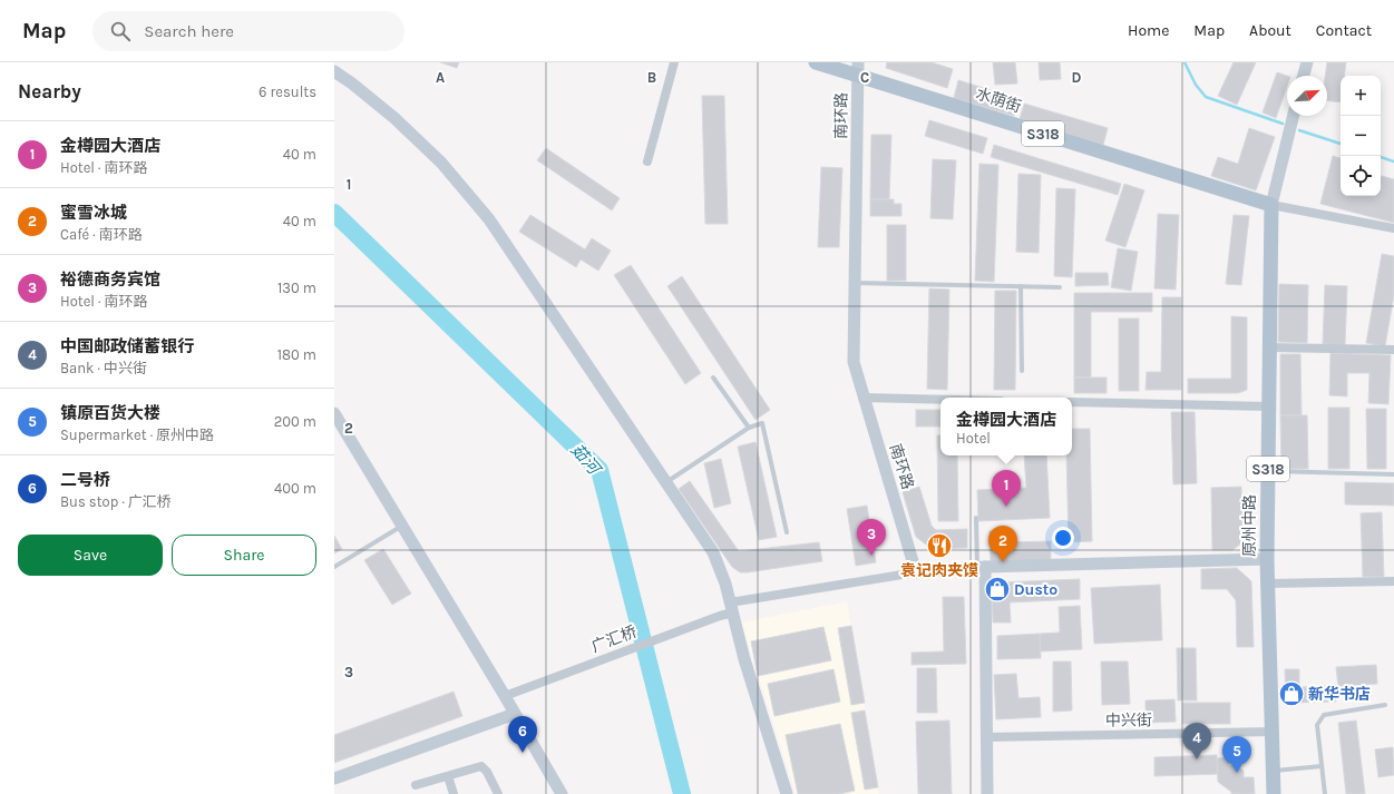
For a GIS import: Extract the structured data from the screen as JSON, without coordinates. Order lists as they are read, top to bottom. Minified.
{"streets":{"main road":["水荫街","S318","原州中路"],"street":["南环路","广汇桥","中兴街"]},"crossings":[["水荫街","南环路"],["水荫街","原州中路"],["南环路","广汇桥"],["原州中路","中兴街"]],"water":["茹河"],"places":{"restaurant":["袁记肉夹馍"],"shop":["Dusto","新华书店"]},"north":"top right","page":{"header":"Map","search":"Search here","nav":["Home","Map","About","Contact"],"heading":["Nearby","6 results"],"map_buttons":["+","−"],"list":[{"mark":"1","name":"金樽园大酒店","note":"Hotel · 南环路","value":"40 m"},{"mark":"2","name":"蜜雪冰城","note":"Café · 南环路","value":"40 m"},{"mark":"3","name":"裕德商务宾馆","note":"Hotel · 南环路","value":"130 m"},{"mark":"4","name":"中国邮政储蓄银行","note":"Bank · 中兴街","value":"180 m"},{"mark":"5","name":"镇原百货大楼","note":"Supermarket · 原州中路","value":"200 m"},{"mark":"6","name":"二号桥","note":"Bus stop · 广汇桥","value":"400 m"}],"popup":["金樽园大酒店","Hotel"],"pins":["1","3","2","6","4","5"],"buttons":["Save","Share"]},"grid":{"columns":["A","B","C","D"],"rows":["1","2","3"]}}
